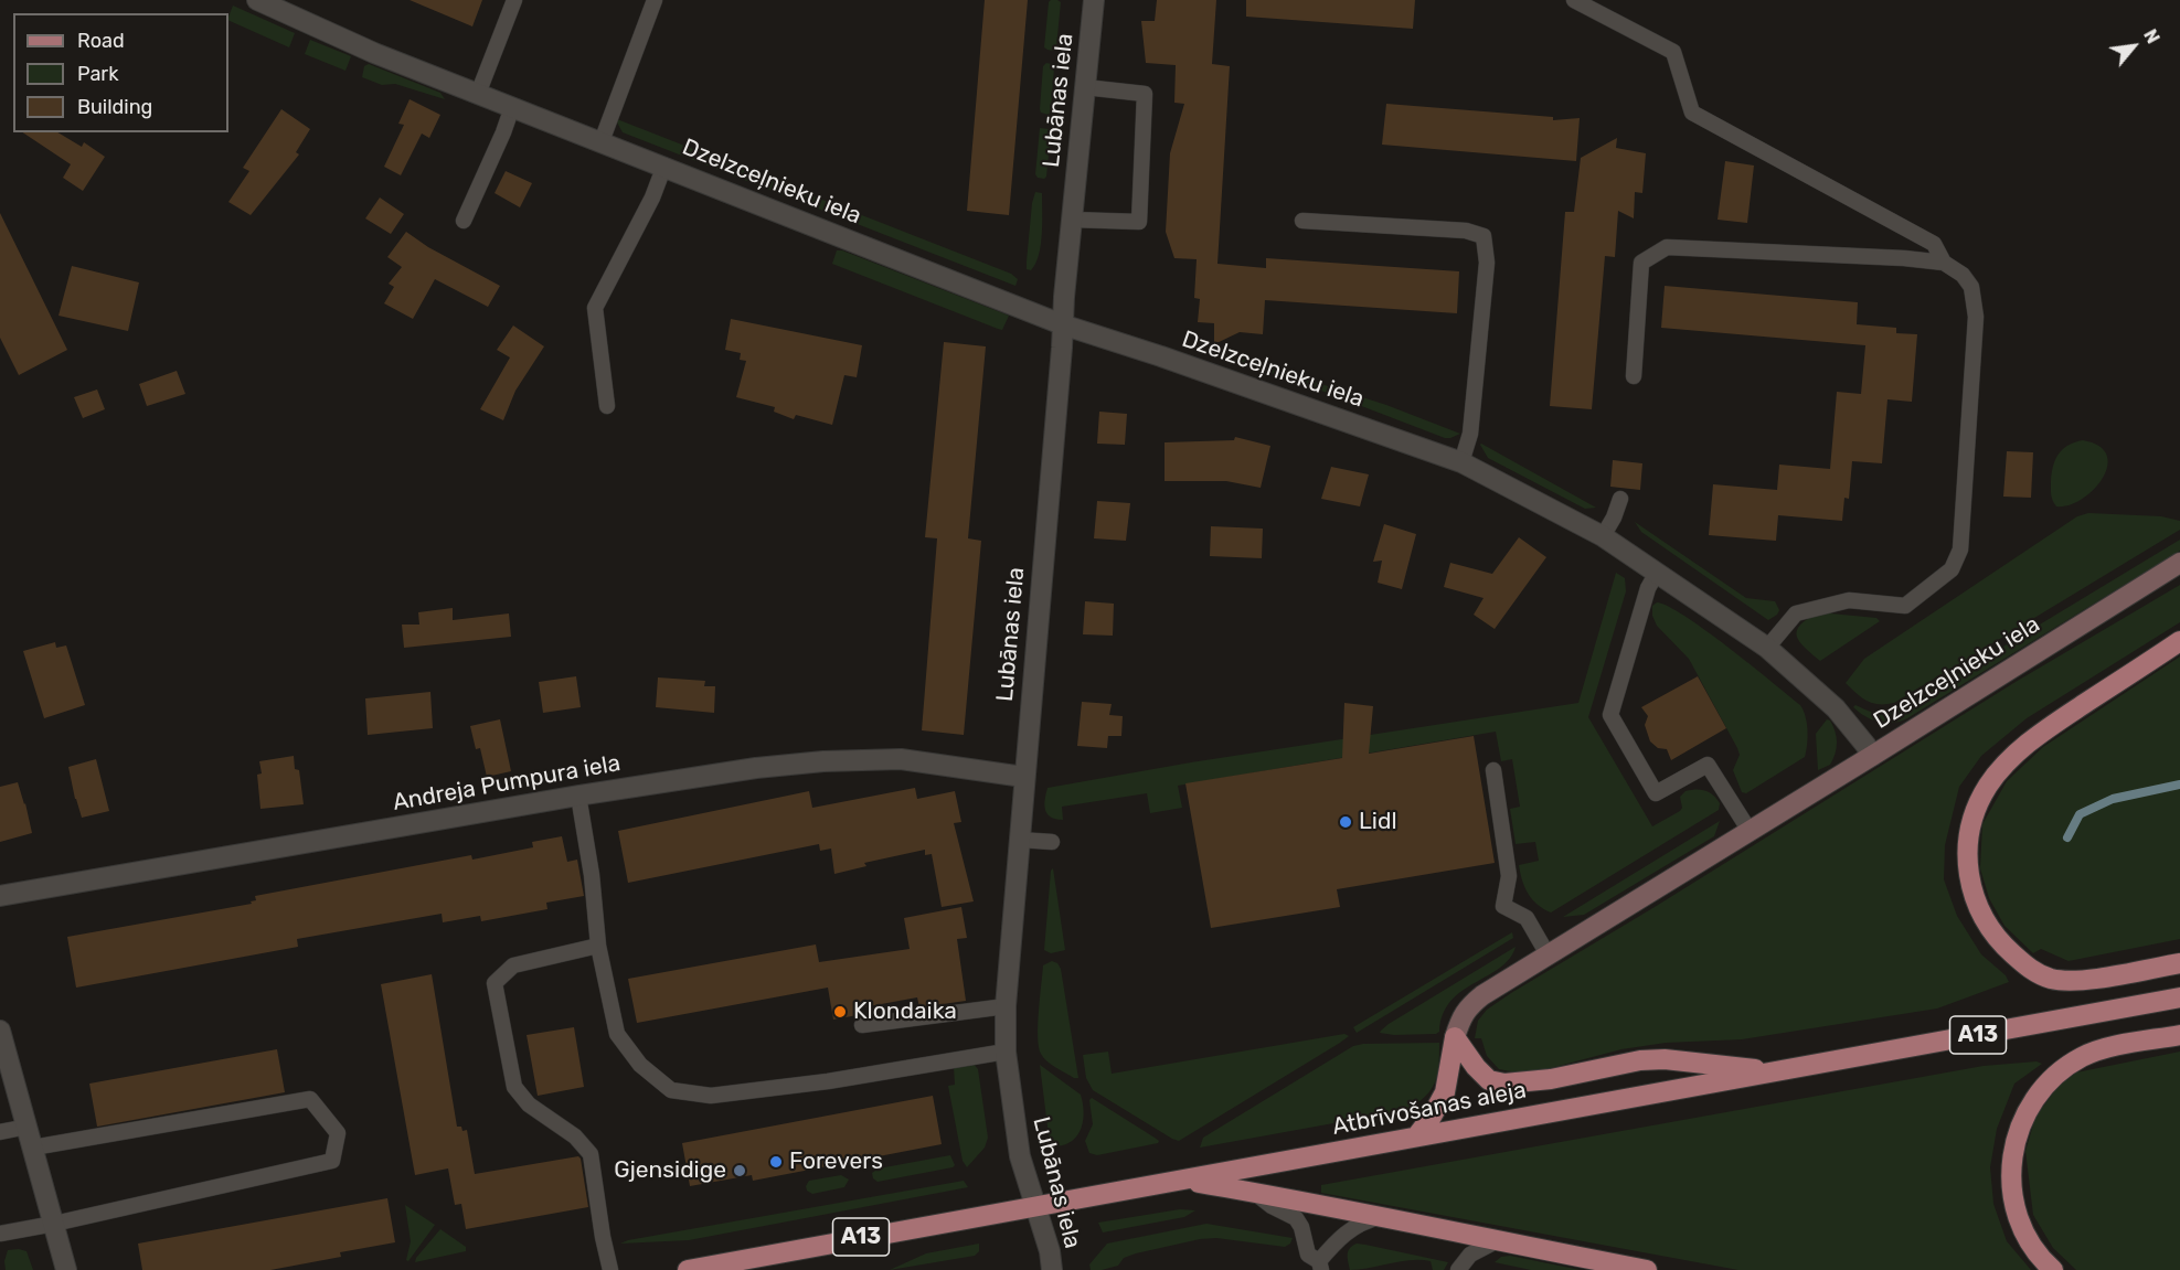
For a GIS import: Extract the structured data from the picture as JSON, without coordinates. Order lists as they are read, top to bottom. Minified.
{"streets":{"main road":["Dzelzceļnieku iela","A13","Atbrīvošanas aleja"],"street":["Lubānas iela","Andreja Pumpura iela"]},"crossings":[["Lubānas iela","Dzelzceļnieku iela"],["Lubānas iela","Andreja Pumpura iela"],["Lubānas iela","Atbrīvošanas aleja"]],"places":["Lidl","Klondaika","Forevers","Gjensidige"],"legend":["Road","Park","Building"],"north":"top right"}
